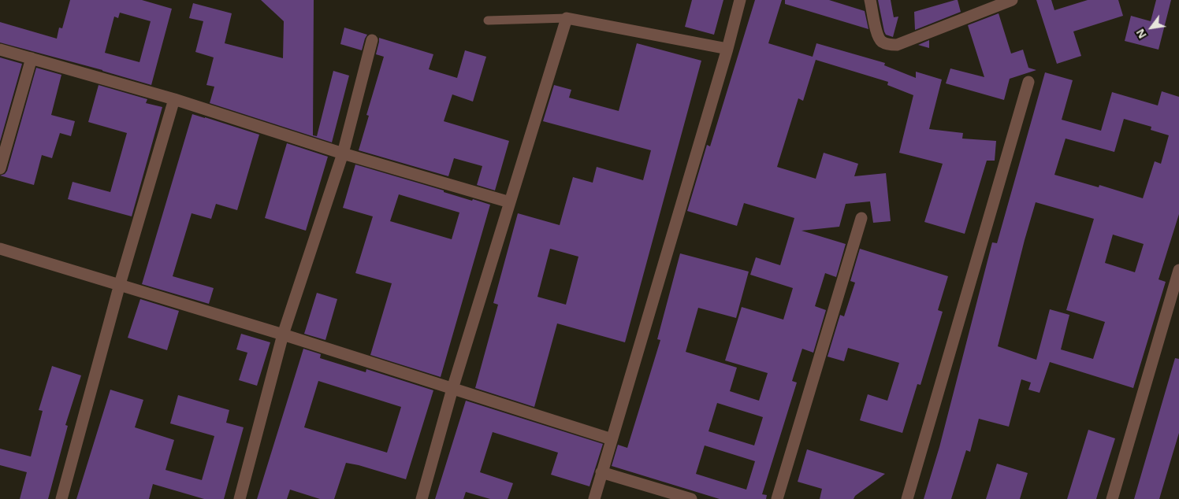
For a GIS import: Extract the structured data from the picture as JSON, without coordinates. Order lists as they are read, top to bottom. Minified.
{"north":"bottom left"}
